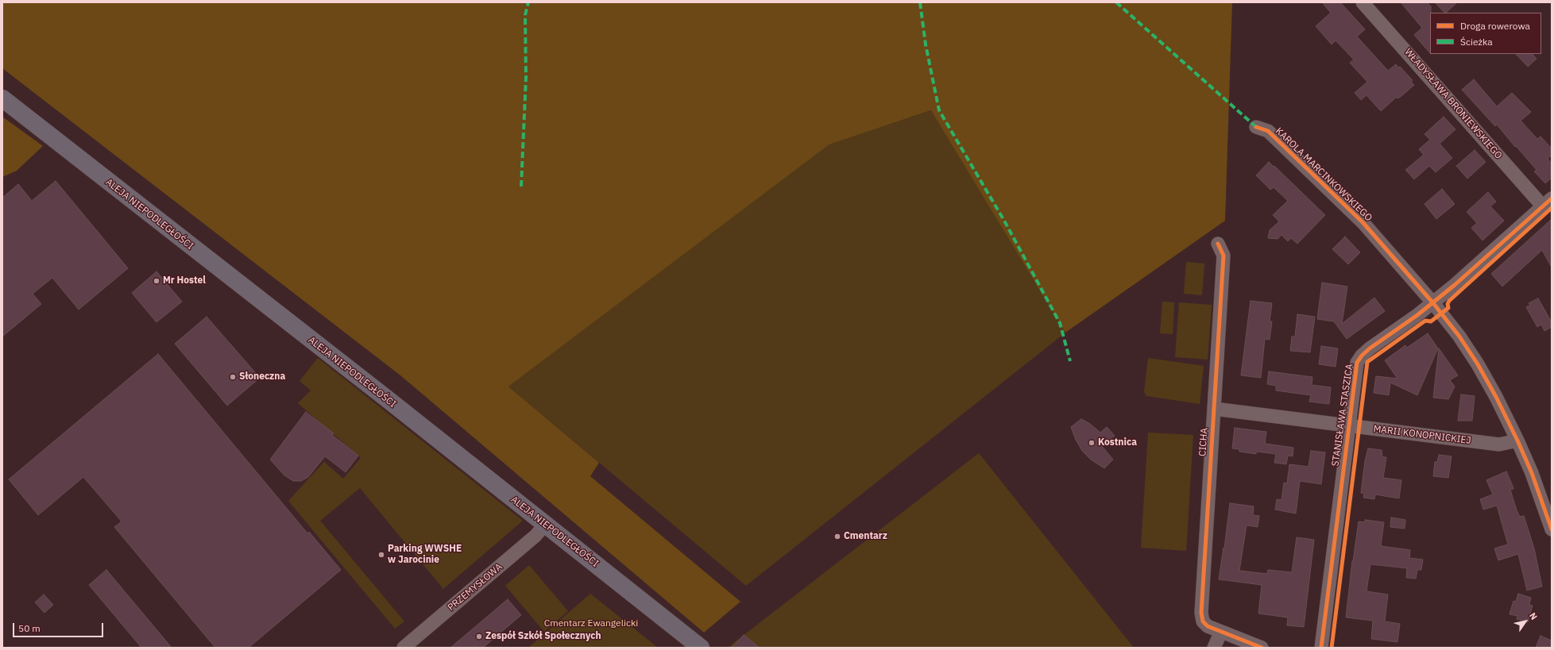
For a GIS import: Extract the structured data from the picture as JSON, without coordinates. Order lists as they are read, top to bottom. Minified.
{"streets":{"main road":["ALEJA NIEPODLEGŁOŚCI"],"street":["WŁADYSŁAWA BRONIEWSKIEGO","KAROLA MARCINKOWSKIEGO","STANISŁAWA STASZICA","MARII KONOPNICKIEJ","CICHA","PRZEMYSŁOWA"]},"crossings":[["WŁADYSŁAWA BRONIEWSKIEGO","STANISŁAWA STASZICA"],["KAROLA MARCINKOWSKIEGO","STANISŁAWA STASZICA"],["KAROLA MARCINKOWSKIEGO","MARII KONOPNICKIEJ"],["ALEJA NIEPODLEGŁOŚCI","PRZEMYSŁOWA"],["STANISŁAWA STASZICA","MARII KONOPNICKIEJ"],["MARII KONOPNICKIEJ","CICHA"]],"parks":["Cmentarz Ewangelicki"],"places":["Mr Hostel","Słoneczna","Kostnica","Cmentarz","Parking WWSHE w Jarocinie","Zespół Szkół Społecznych"],"legend":["Droga rowerowa","Ścieżka"],"scale_bar":"50 m","north":"top right"}
